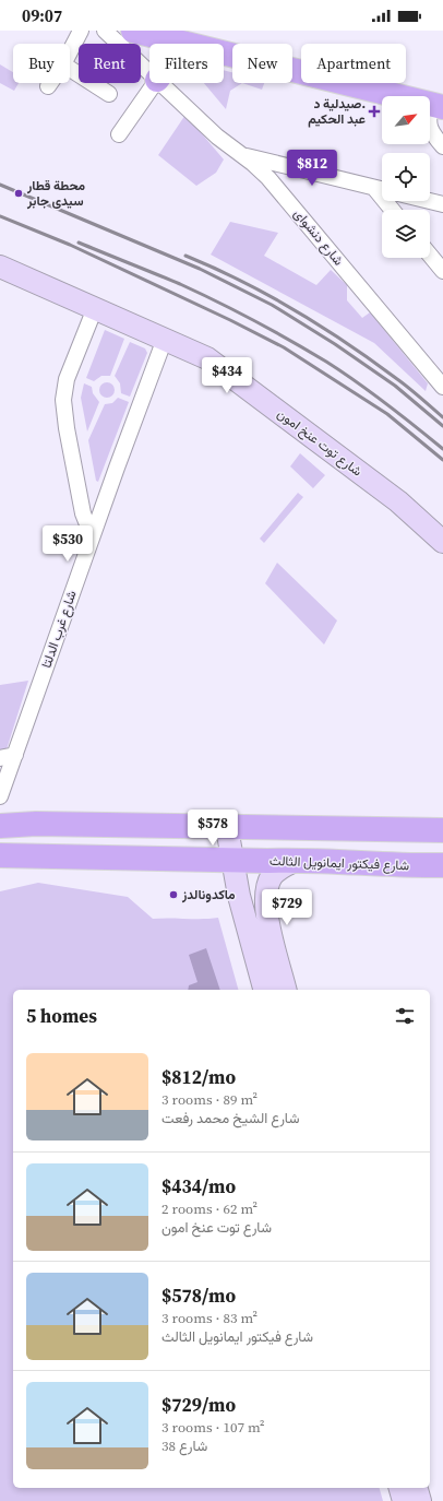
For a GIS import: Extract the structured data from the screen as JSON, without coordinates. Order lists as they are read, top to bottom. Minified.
{"streets":{"main road":["شارع توت عنخ امون","شارع فيكتور ايمانويل الثالث"],"street":["شارع دنشواى","شارع غرب الدلتا"]},"crossings":[["شارع توت عنخ امون","شارع غرب الدلتا"]],"places":{"health":["صيدلية د. عبد الحكيم"],"other":["محطة قطار سيدى جابر","ماكدونالدز"]},"north":"top right","page":{"status":"09:07","chip":["Buy","Rent","Filters","New","Apartment"],"price":["$812","$434","$530","$578","$729"],"heading":"5 homes","list":[{"name":"$812/mo","note":"3 rooms · 89 m² · شارع الشيخ محمد رفعت"},{"name":"$434/mo","note":"2 rooms · 62 m² · شارع توت عنخ امون"},{"name":"$578/mo","note":"3 rooms · 83 m² · شارع فيكتور ايمانويل الثالث"},{"name":"$729/mo","note":"3 rooms · 107 m² · شارع 38"}]}}
